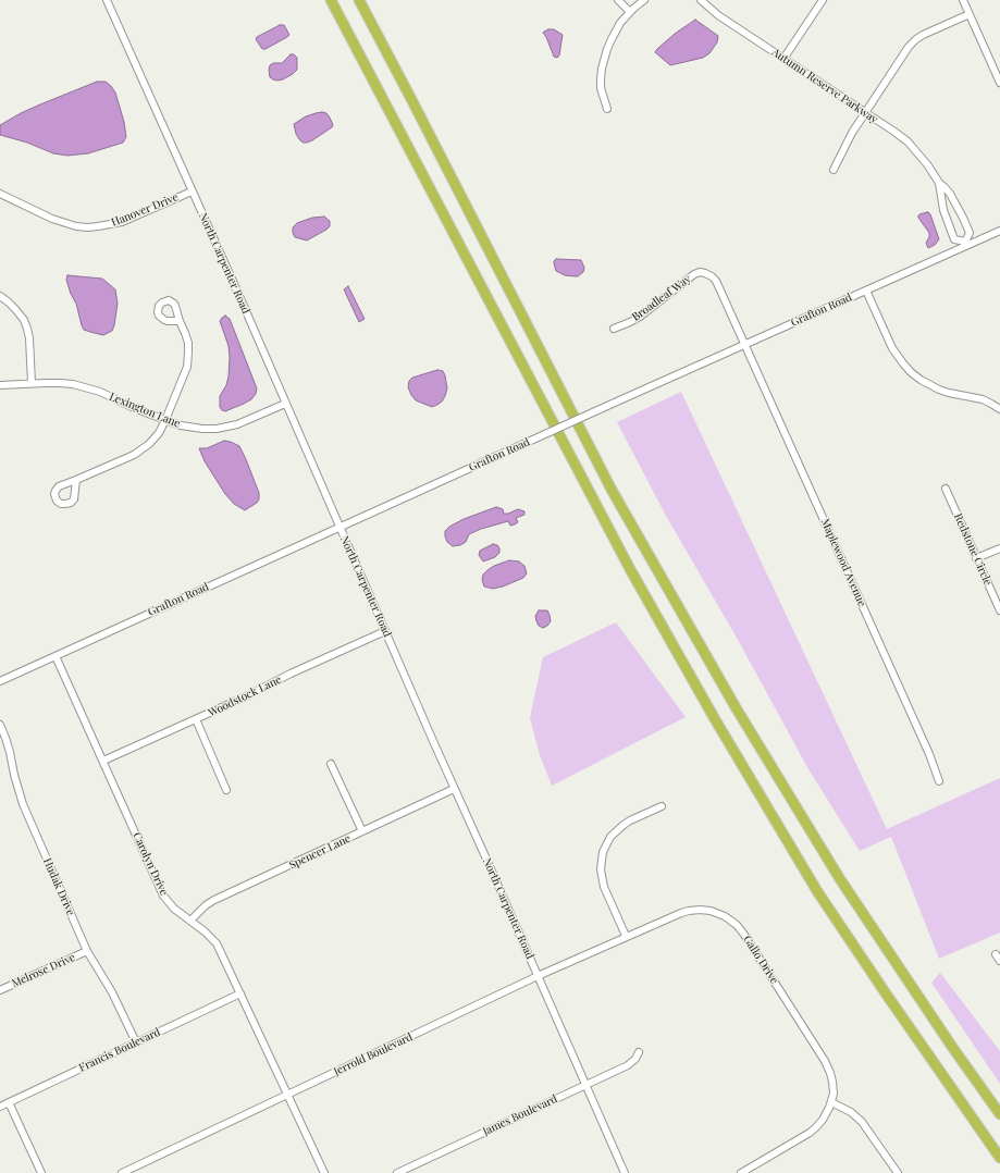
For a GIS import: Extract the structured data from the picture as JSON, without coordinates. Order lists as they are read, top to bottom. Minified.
{"streets":{"street":["Autumn Reserve Parkway","Hanover Drive","North Carpenter Road","Broadleaf Way","Grafton Road","Lexington Lane","Redstone Circle","Maplewood Avenue","Woodstock Lane","Spencer Lane","Carolyn Drive","Hudak Drive","Gallo Drive","Melrose Drive","Francis Boulevard","Jerrold Boulevard","James Boulevard"]},"crossings":[["Autumn Reserve Parkway","Grafton Road"],["Hanover Drive","North Carpenter Road"],["North Carpenter Road","Grafton Road"],["North Carpenter Road","Lexington Lane"],["North Carpenter Road","Woodstock Lane"],["North Carpenter Road","Spencer Lane"],["North Carpenter Road","Jerrold Boulevard"],["North Carpenter Road","James Boulevard"],["Broadleaf Way","Grafton Road"],["Broadleaf Way","Maplewood Avenue"],["Grafton Road","Maplewood Avenue"],["Grafton Road","Carolyn Drive"],["Woodstock Lane","Carolyn Drive"],["Spencer Lane","Carolyn Drive"],["Carolyn Drive","Francis Boulevard"],["Carolyn Drive","Jerrold Boulevard"],["Hudak Drive","Melrose Drive"],["Hudak Drive","Francis Boulevard"],["Gallo Drive","Jerrold Boulevard"]]}
